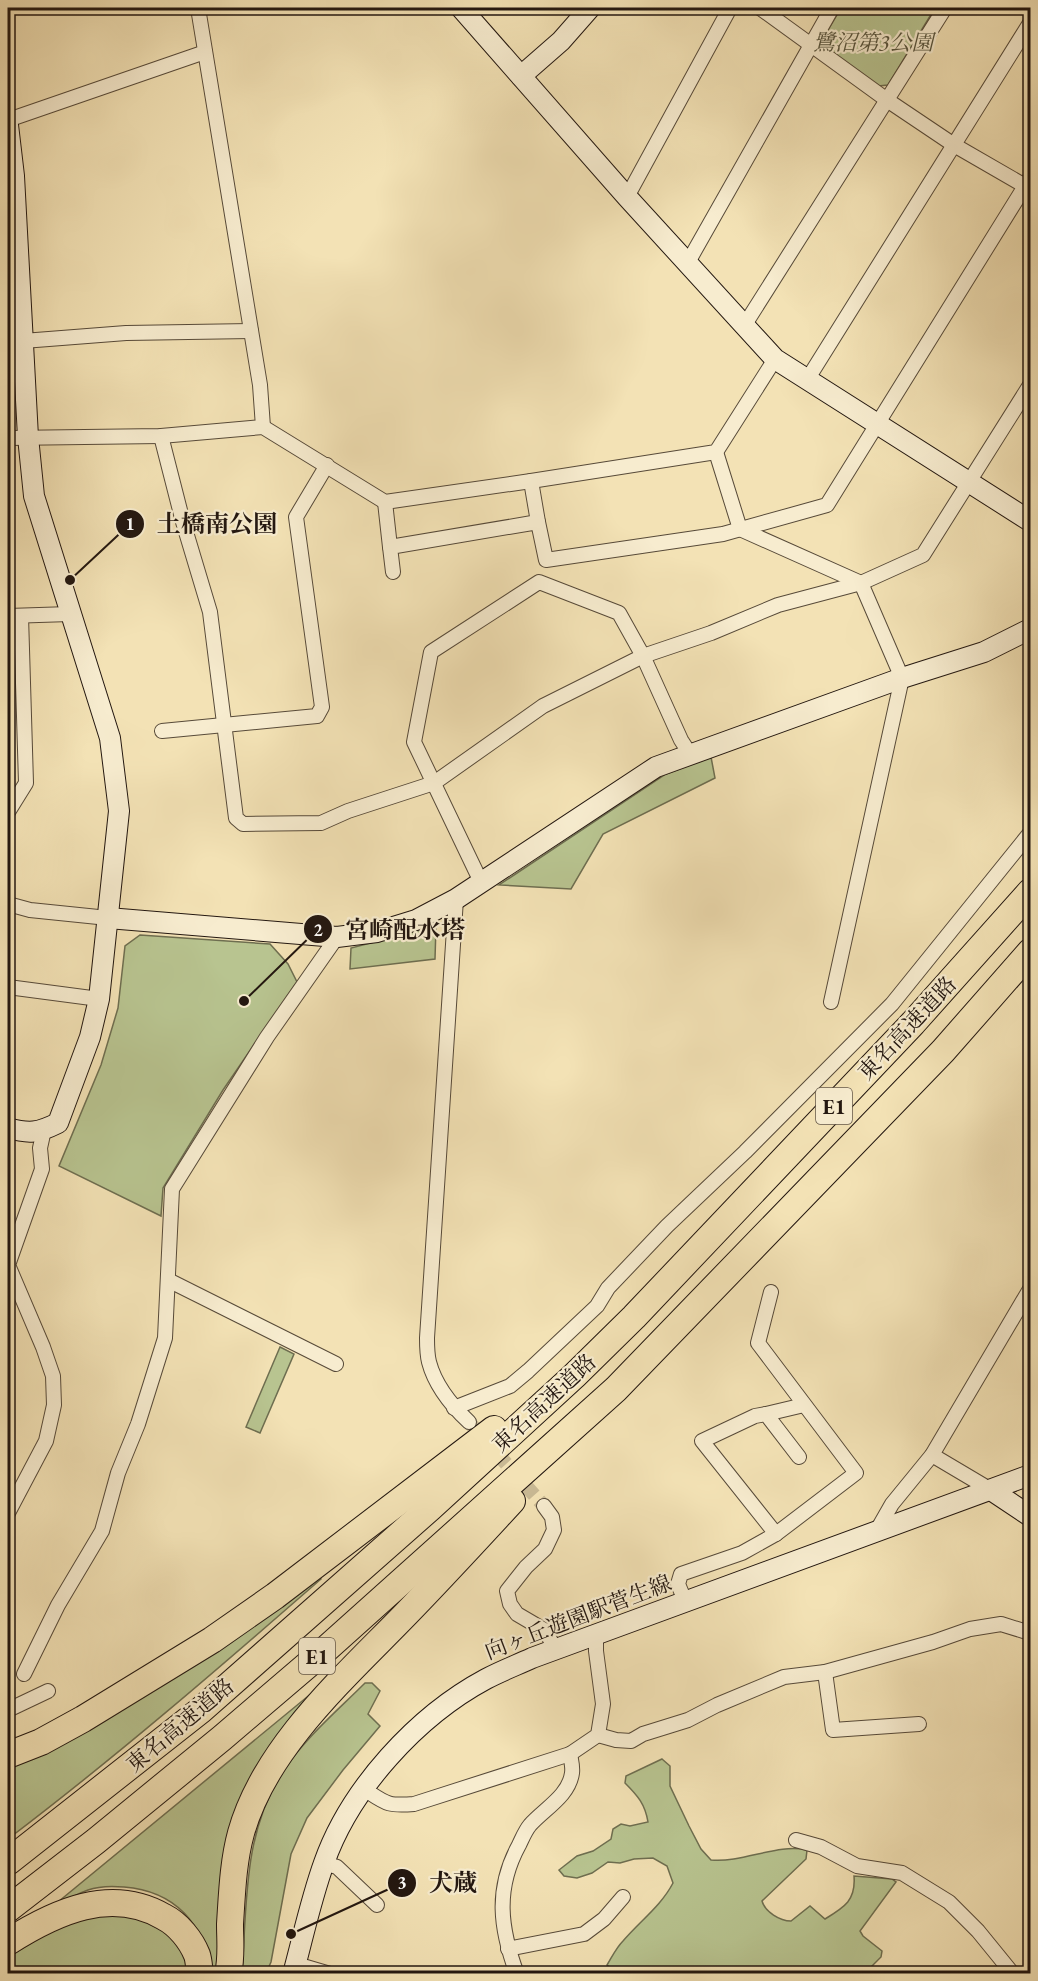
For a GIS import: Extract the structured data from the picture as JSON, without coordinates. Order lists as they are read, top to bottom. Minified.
{"streets":{"highway":["東名高速道路","E1"],"street":["向ヶ丘遊園駅菅生線"]},"parks":["鷺沼第3公園"],"places":["土橋南公園","宮崎配水塔","犬蔵"]}
